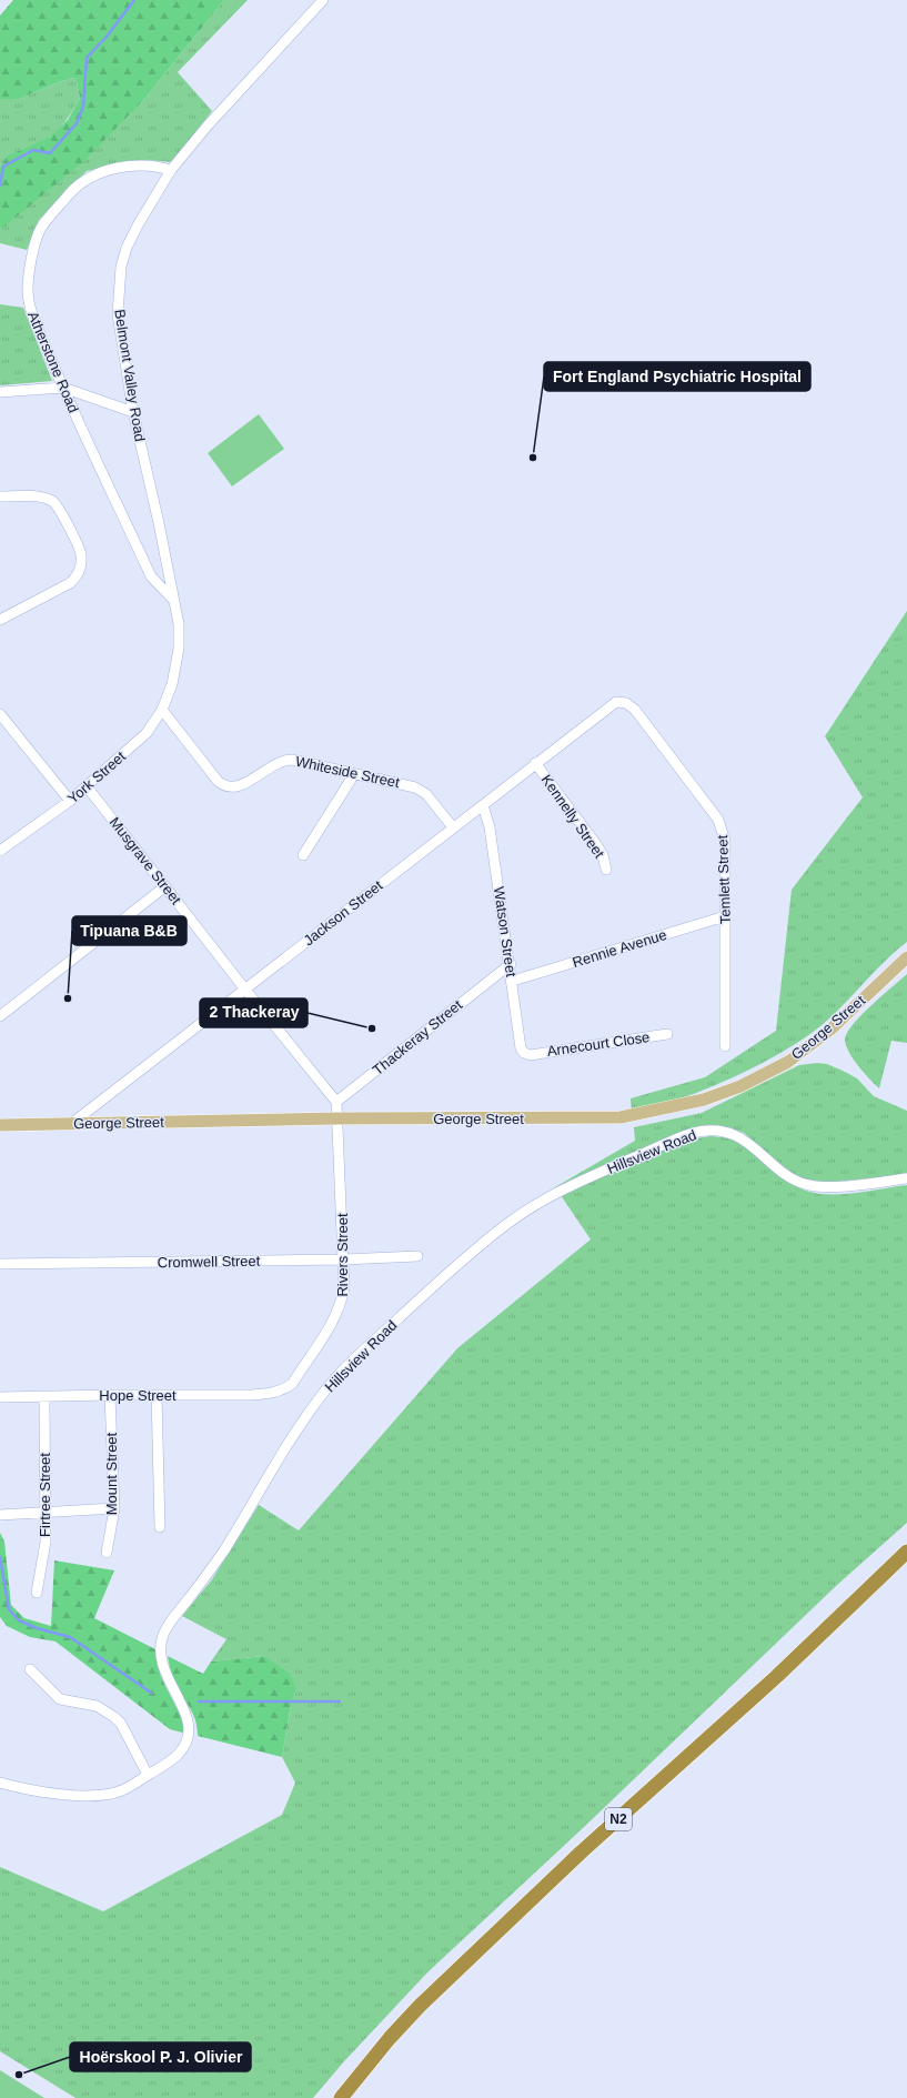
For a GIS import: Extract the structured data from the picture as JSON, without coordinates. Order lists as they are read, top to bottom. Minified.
{"streets":{"highway":["N2"],"main road":["George Street"],"street":["Atherstone Road","Belmont Valley Road","Whiteside Street","York Street","Kennelly Street","Musgrave Street","Temlett Street","Jackson Street","Watson Street","Rennie Avenue","Thackeray Street","Arnecourt Close","Hillsview Road","Rivers Street","Cromwell Street","Hope Street","Mount Street","Firtree Street"]},"crossings":[["Atherstone Road","Belmont Valley Road"],["Belmont Valley Road","York Street"],["Whiteside Street","York Street"],["Whiteside Street","Jackson Street"],["York Street","Musgrave Street"],["Kennelly Street","Jackson Street"],["Musgrave Street","Jackson Street"],["Musgrave Street","Thackeray Street"],["Temlett Street","Jackson Street"],["Temlett Street","Rennie Avenue"],["Jackson Street","Watson Street"],["Jackson Street","George Street"],["Watson Street","Rennie Avenue"],["Watson Street","Thackeray Street"],["Watson Street","Arnecourt Close"],["George Street","Rivers Street"],["Rivers Street","Cromwell Street"],["Rivers Street","Hope Street"],["Hope Street","Mount Street"],["Hope Street","Firtree Street"]],"places":["Fort England Psychiatric Hospital","Tipuana B&B","2 Thackeray","Hoërskool P. J. Olivier"]}
